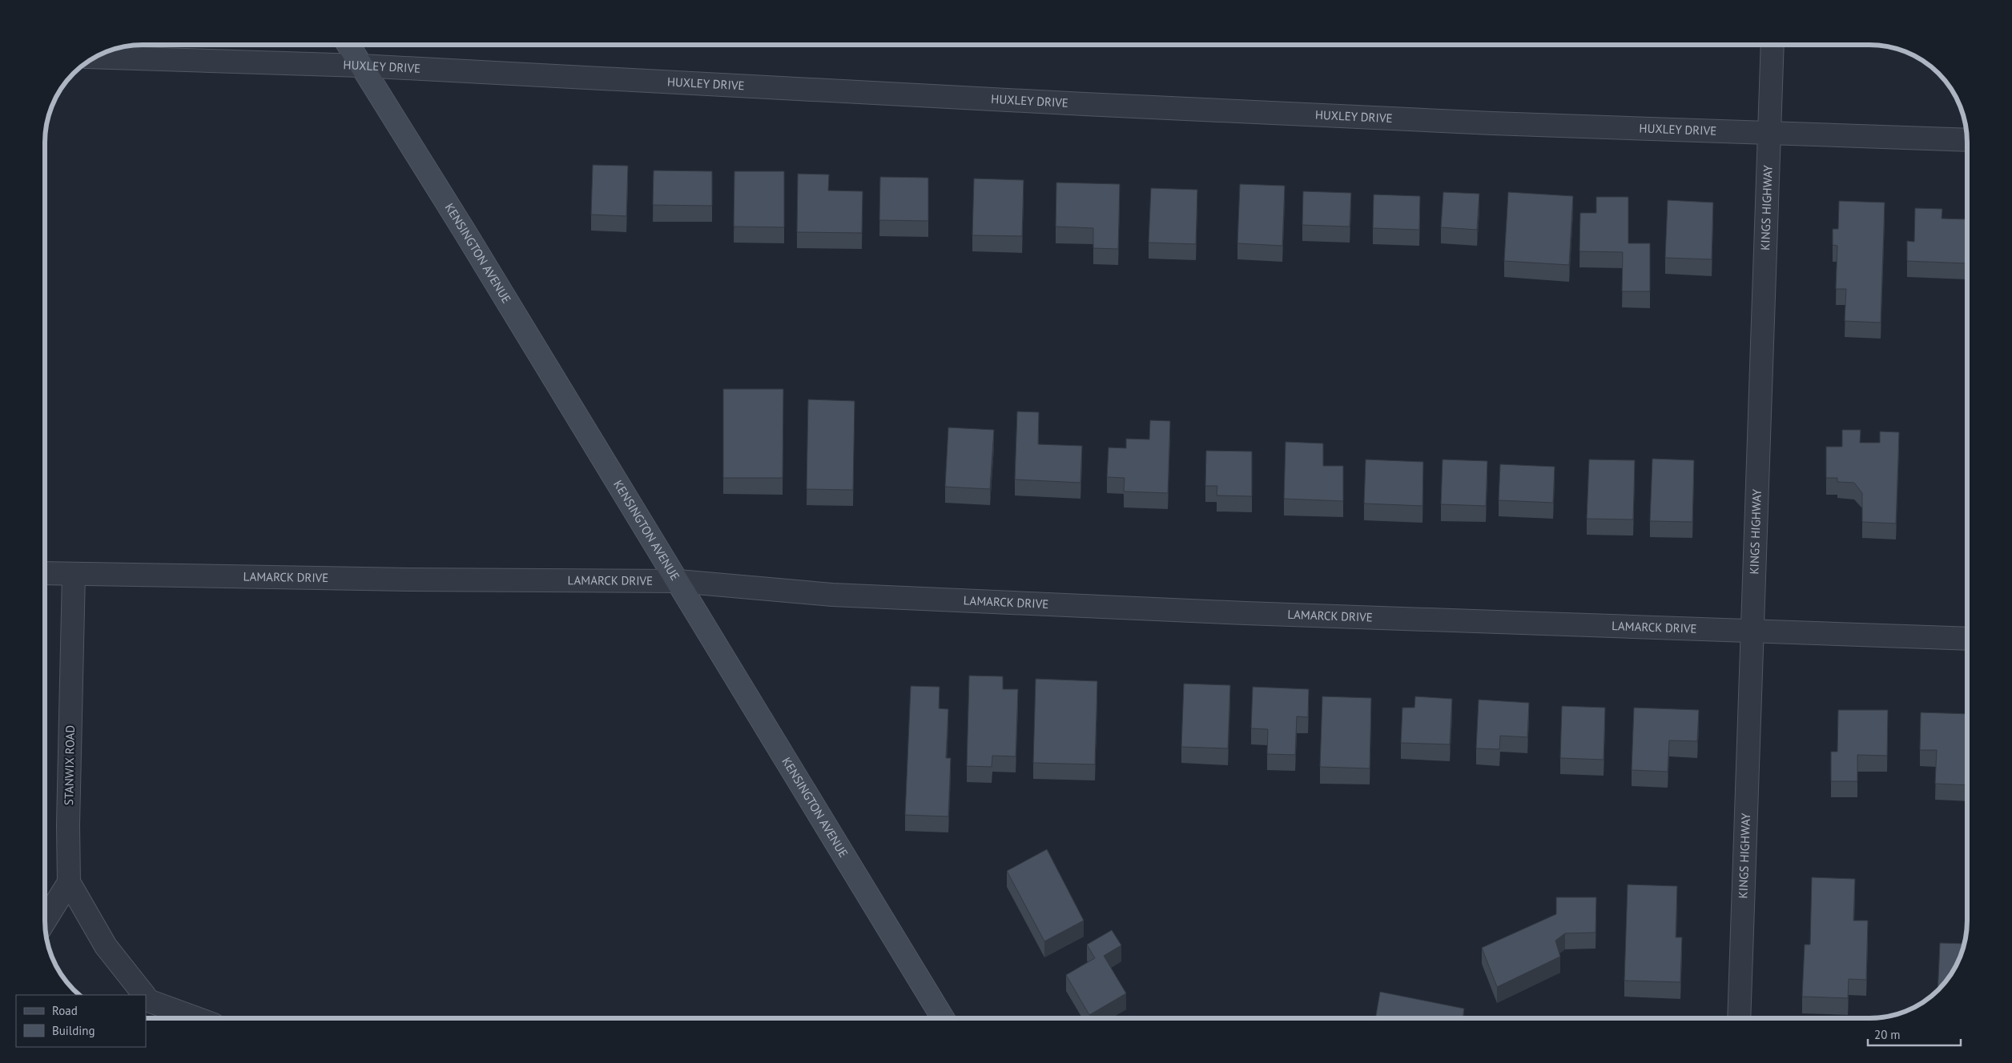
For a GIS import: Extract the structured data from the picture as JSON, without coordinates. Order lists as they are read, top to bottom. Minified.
{"streets":{"street":["HUXLEY DRIVE","KINGS HIGHWAY","KENSINGTON AVENUE","LAMARCK DRIVE","STANWIX ROAD"]},"crossings":[["HUXLEY DRIVE","KINGS HIGHWAY"],["HUXLEY DRIVE","KENSINGTON AVENUE"],["KINGS HIGHWAY","LAMARCK DRIVE"],["KENSINGTON AVENUE","LAMARCK DRIVE"],["LAMARCK DRIVE","STANWIX ROAD"]],"legend":["Road","Building"],"scale_bar":"20 m"}
